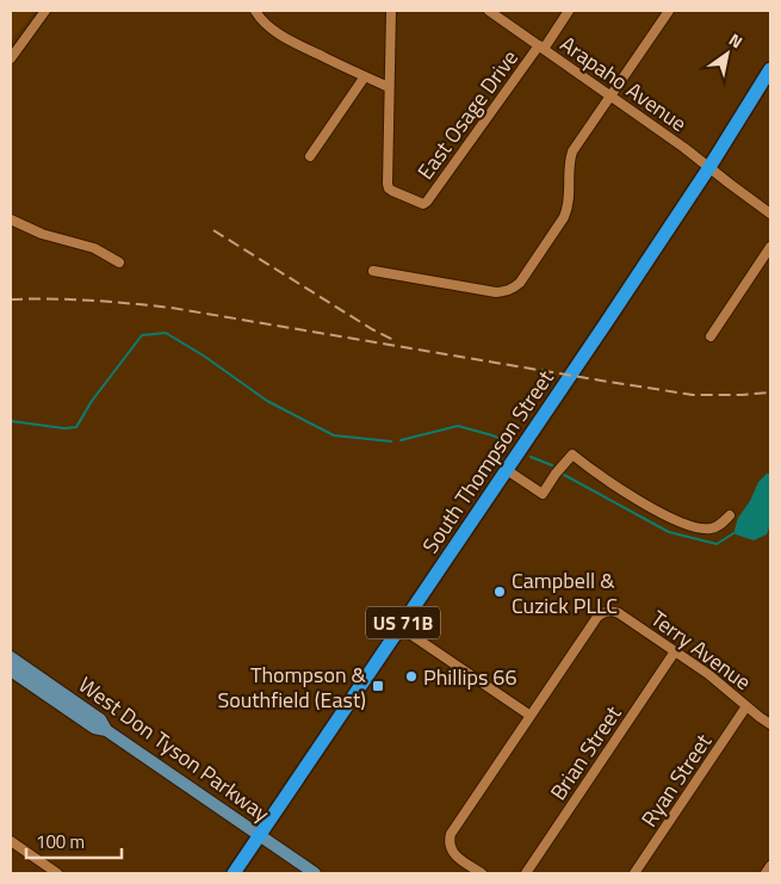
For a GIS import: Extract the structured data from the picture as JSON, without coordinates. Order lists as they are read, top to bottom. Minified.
{"streets":{"highway":["South Thompson Street","US 71B"],"main road":["West Don Tyson Parkway"],"street":["Arapaho Avenue","East Osage Drive","Terry Avenue","Brian Street","Ryan Street"]},"crossings":[["Arapaho Avenue","East Osage Drive"],["Arapaho Avenue","South Thompson Street"],["South Thompson Street","West Don Tyson Parkway"],["Terry Avenue","Brian Street"],["Terry Avenue","Ryan Street"]],"places":{"other":["Campbell & Cuzick PLLC","Phillips 66"],"transit":["Thompson & Southfield (East)"]},"scale_bar":"100 m","north":"top right"}
